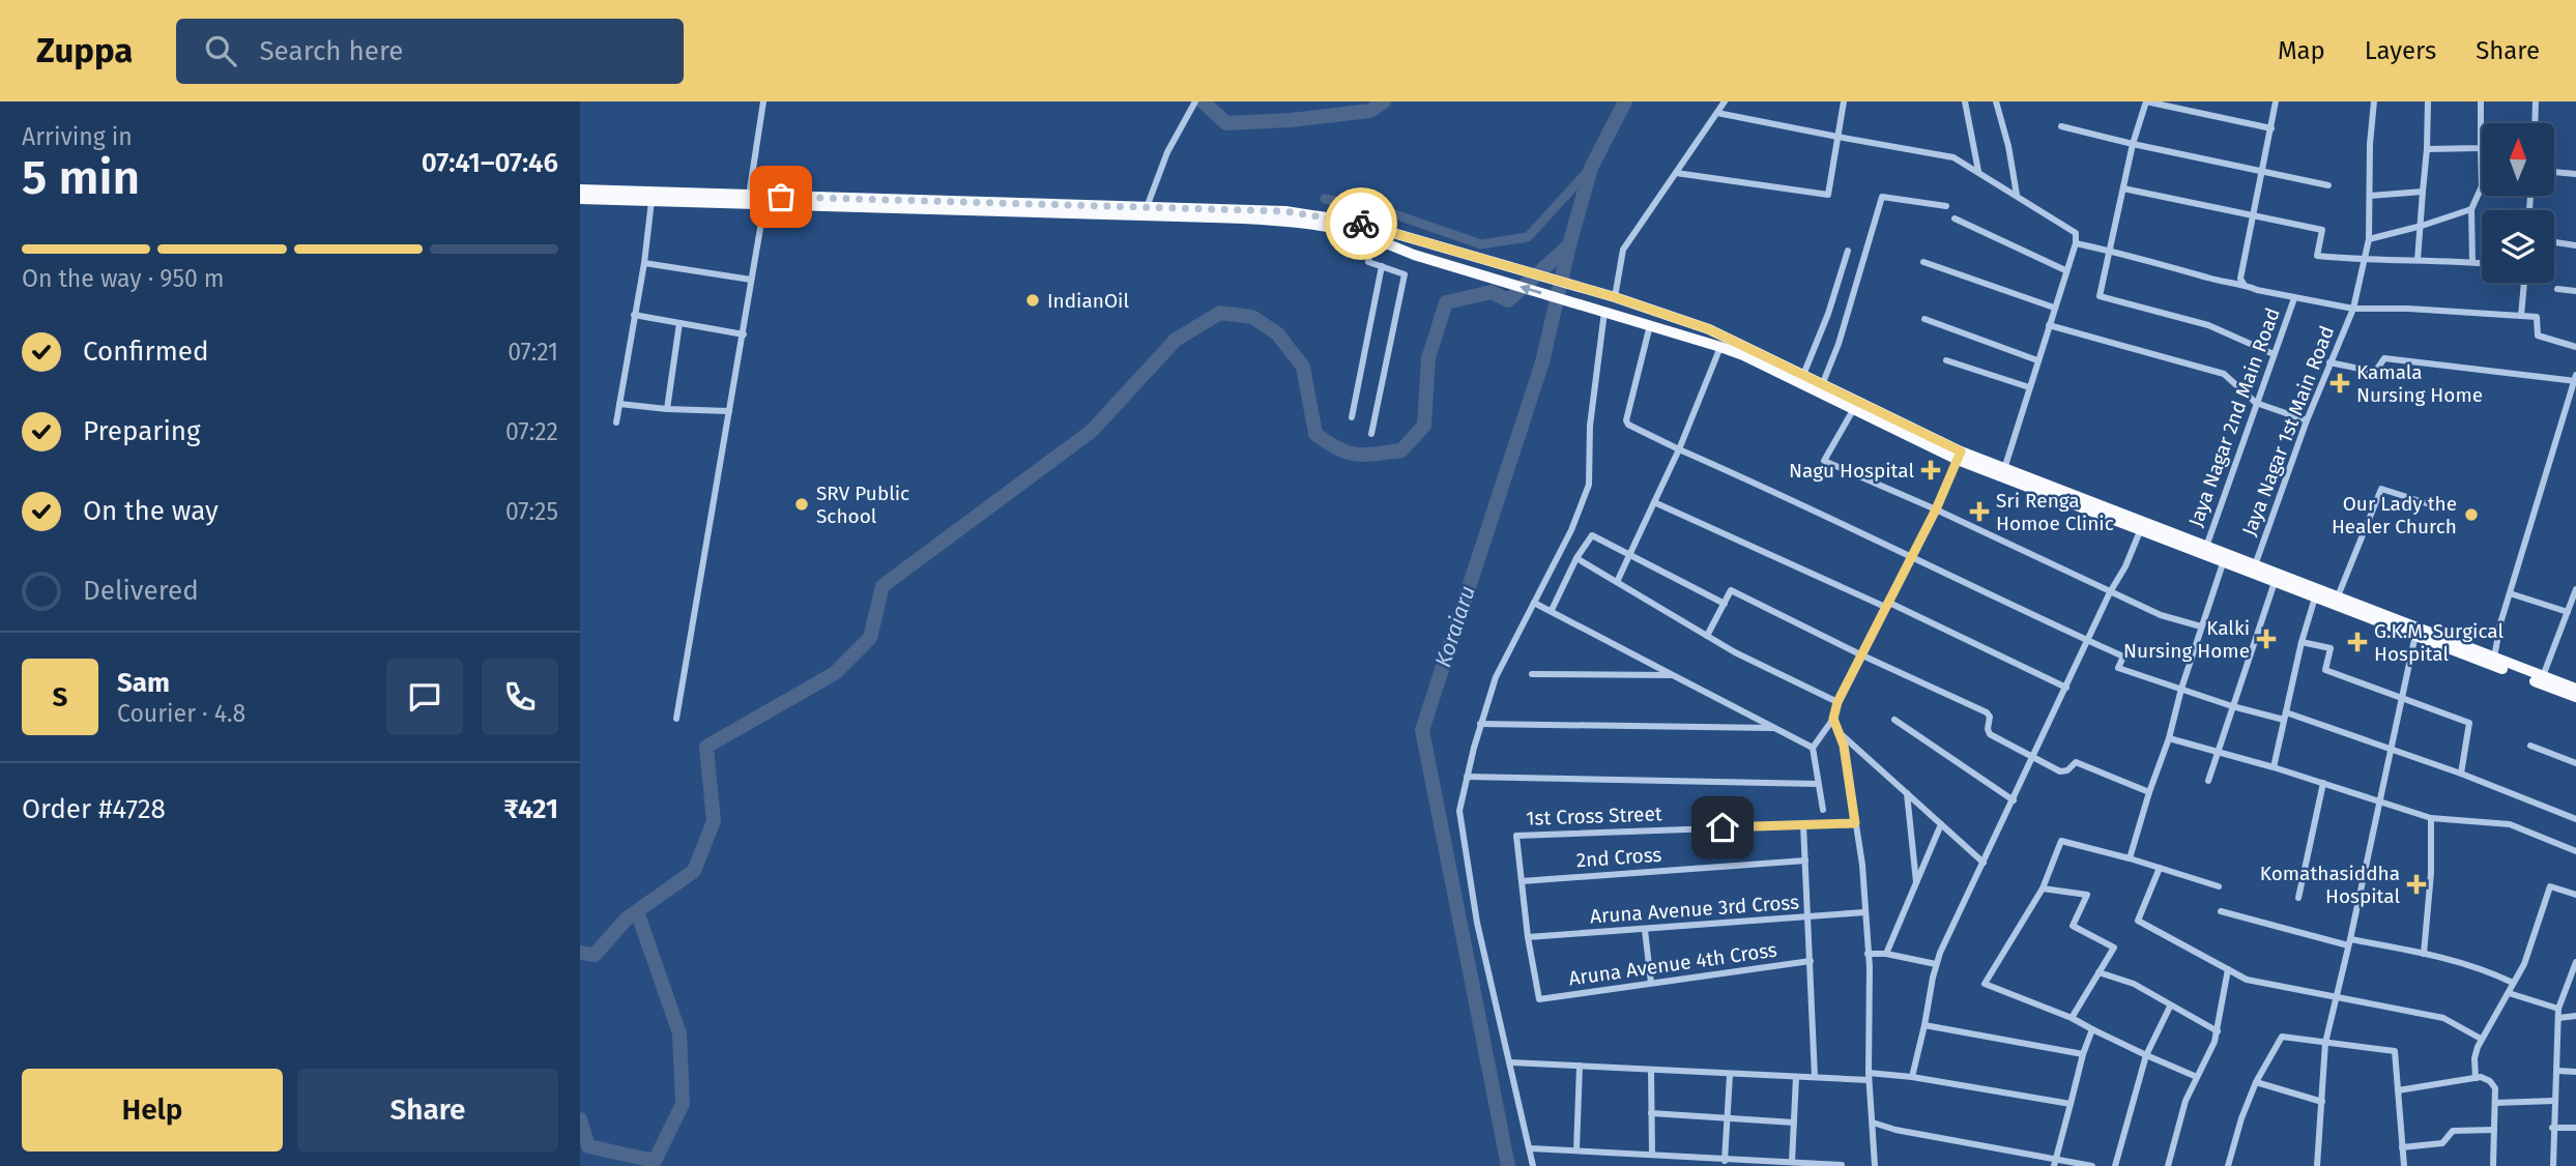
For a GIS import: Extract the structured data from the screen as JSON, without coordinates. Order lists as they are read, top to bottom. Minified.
{"streets":{"street":["Jaya Nagar 2nd Main Road","Jaya Nagar 1st Main Road","1st Cross Street","2nd Cross","Aruna Avenue 3rd Cross","Aruna Avenue 4th Cross"]},"crossings":[["1st Cross Street","2nd Cross"],["Aruna Avenue 3rd Cross","Aruna Avenue 4th Cross"]],"water":["Koraiaru"],"places":{"other":["IndianOil","SRV Public School","Our Lady the Healer Church"],"health":["Kamala Nursing Home","Nagu Hospital","Sri Renga Homoe Clinic","Kalki Nursing Home","G.K.M. Surgical Hospital","Komathasiddha Hospital"]},"north":"top","page":{"header":"Zuppa","search":"Search here","nav":["Map","Layers","Share"],"heading":["5 min","Arriving in","07:41–07:46"],"panel":["Sam","Courier · 4.8","Order #4728","₹421"],"bar":"On the way · 950 m","list":[["Confirmed","07:21"],["Preparing","07:22"],["On the way","07:25"],"Delivered"],"round":"S","buttons":["Help","Share"]}}
